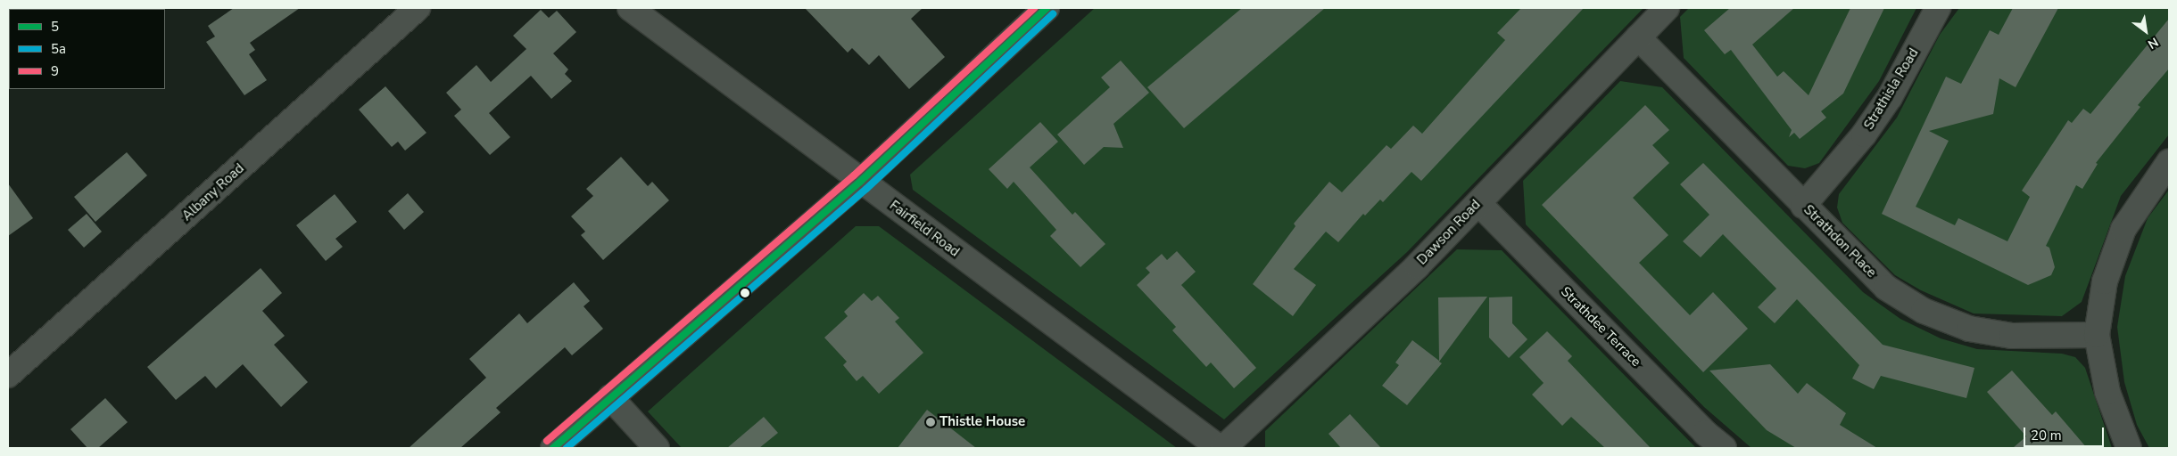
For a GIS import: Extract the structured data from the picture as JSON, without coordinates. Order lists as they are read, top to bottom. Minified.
{"streets":{"street":["Strathisla Road","Albany Road","Fairfield Road","Dawson Road","Strathdon Place","Strathdee Terrace"]},"crossings":[["Strathisla Road","Strathdon Place"],["Fairfield Road","Dawson Road"],["Dawson Road","Strathdon Place"],["Dawson Road","Strathdee Terrace"]],"places":["Thistle House"],"lines":["transit line 5","transit line 9","transit line 5a"],"legend":["5","5a","9"],"scale_bar":"20 m","north":"bottom right"}
